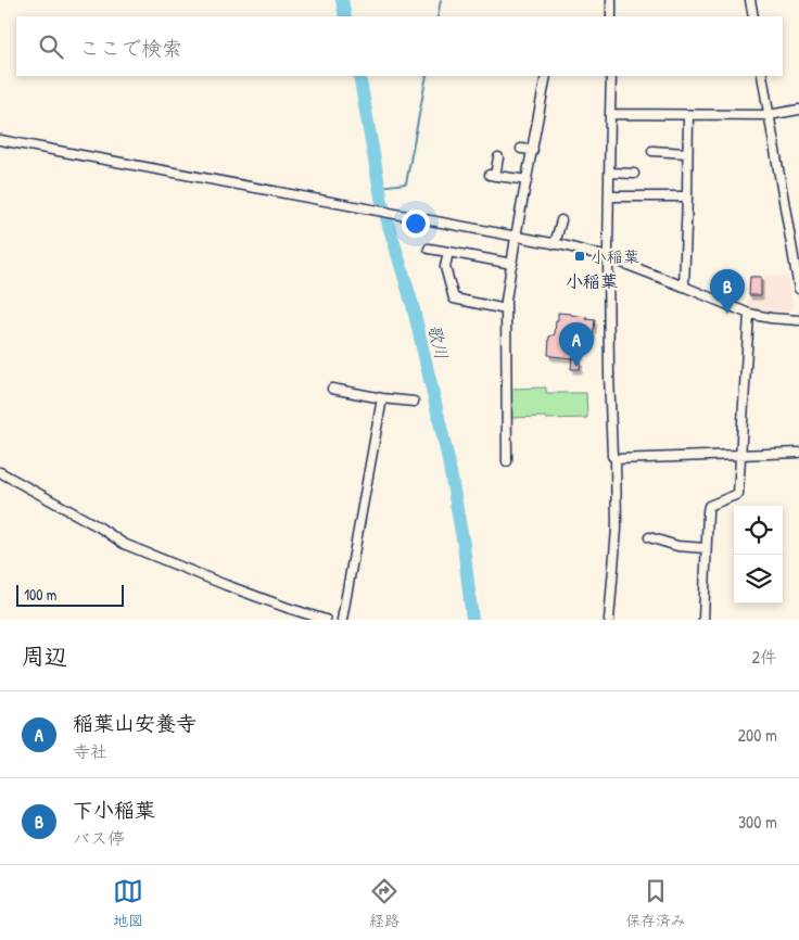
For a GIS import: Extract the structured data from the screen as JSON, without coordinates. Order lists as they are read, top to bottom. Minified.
{"districts":["小稲葉"],"water":["歌川"],"places":{"transit":["小稲葉"]},"scale_bar":"100 m","page":{"search":"ここで検索","pins":["B","A"],"scale":"100 m","heading":["周辺","2件"],"list":[{"mark":"A","name":"稲葉山安養寺","note":"寺社","value":"200 m"},{"mark":"B","name":"下小稲葉","note":"バス停","value":"300 m"}],"nav":["地図","経路","保存済み"]}}
